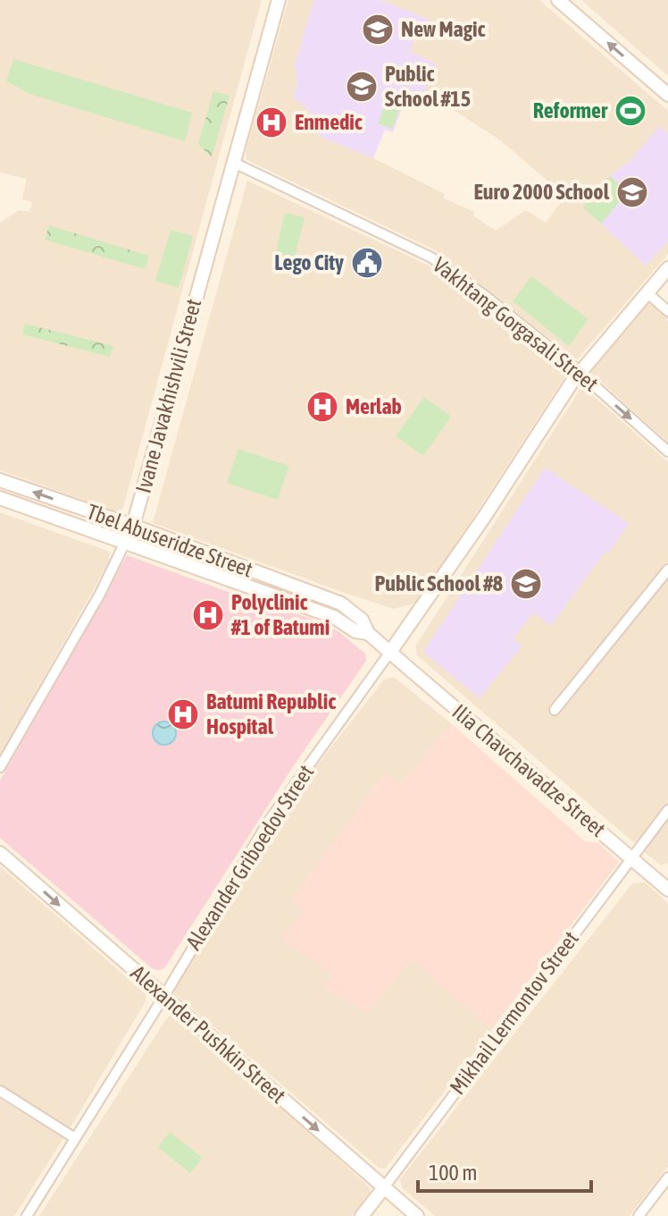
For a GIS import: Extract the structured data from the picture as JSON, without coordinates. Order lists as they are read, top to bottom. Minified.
{"streets":{"street":["Vakhtang Gorgasali Street","Ivane Javakhishvili Street","Tbel Abuseridze Street","Ilia Chavchavadze Street","Alexander Griboedov Street","Mikhail Lermontov Street","Alexander Pushkin Street"]},"crossings":[["Vakhtang Gorgasali Street","Ivane Javakhishvili Street"],["Vakhtang Gorgasali Street","Alexander Griboedov Street"],["Ivane Javakhishvili Street","Tbel Abuseridze Street"],["Tbel Abuseridze Street","Ilia Chavchavadze Street"],["Tbel Abuseridze Street","Alexander Griboedov Street"],["Ilia Chavchavadze Street","Alexander Griboedov Street"],["Ilia Chavchavadze Street","Mikhail Lermontov Street"],["Alexander Griboedov Street","Alexander Pushkin Street"],["Mikhail Lermontov Street","Alexander Pushkin Street"]],"one_way":["Alexander Pushkin Street"],"places":{"school or university":["New Magic","Public School #15","Euro 2000 School","Public School #8"],"sports":["Reformer"],"hospital":["Enmedic","Merlab","Polyclinic #1 of Batumi","Batumi Republic Hospital"],"public building":["Lego City"]},"scale_bar":"100 m"}
